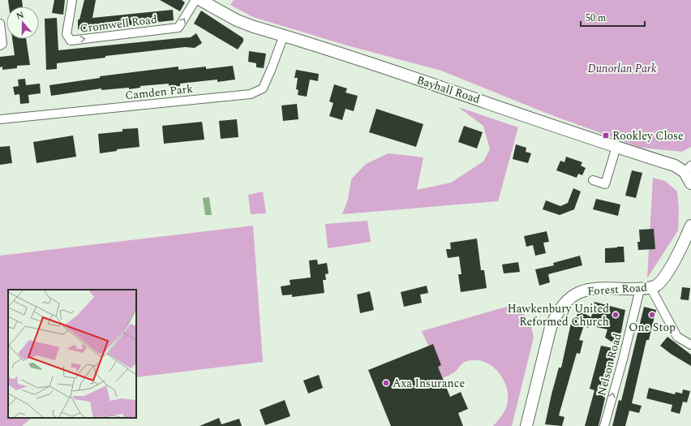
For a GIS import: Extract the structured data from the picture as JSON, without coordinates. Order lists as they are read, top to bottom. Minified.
{"streets":{"street":["Cromwell Road","Bayhall Road","Camden Park","Forest Road","Nelson Road"]},"crossings":[["Bayhall Road","Camden Park"],["Forest Road","Nelson Road"]],"one_way":["Nelson Road"],"parks":["Dunorlan Park"],"places":{"transit":["Rookley Close"],"other":["Hawkenbury United Reformed Church","One Stop","Axa Insurance"]},"scale_bar":"50 m","north":"top"}
